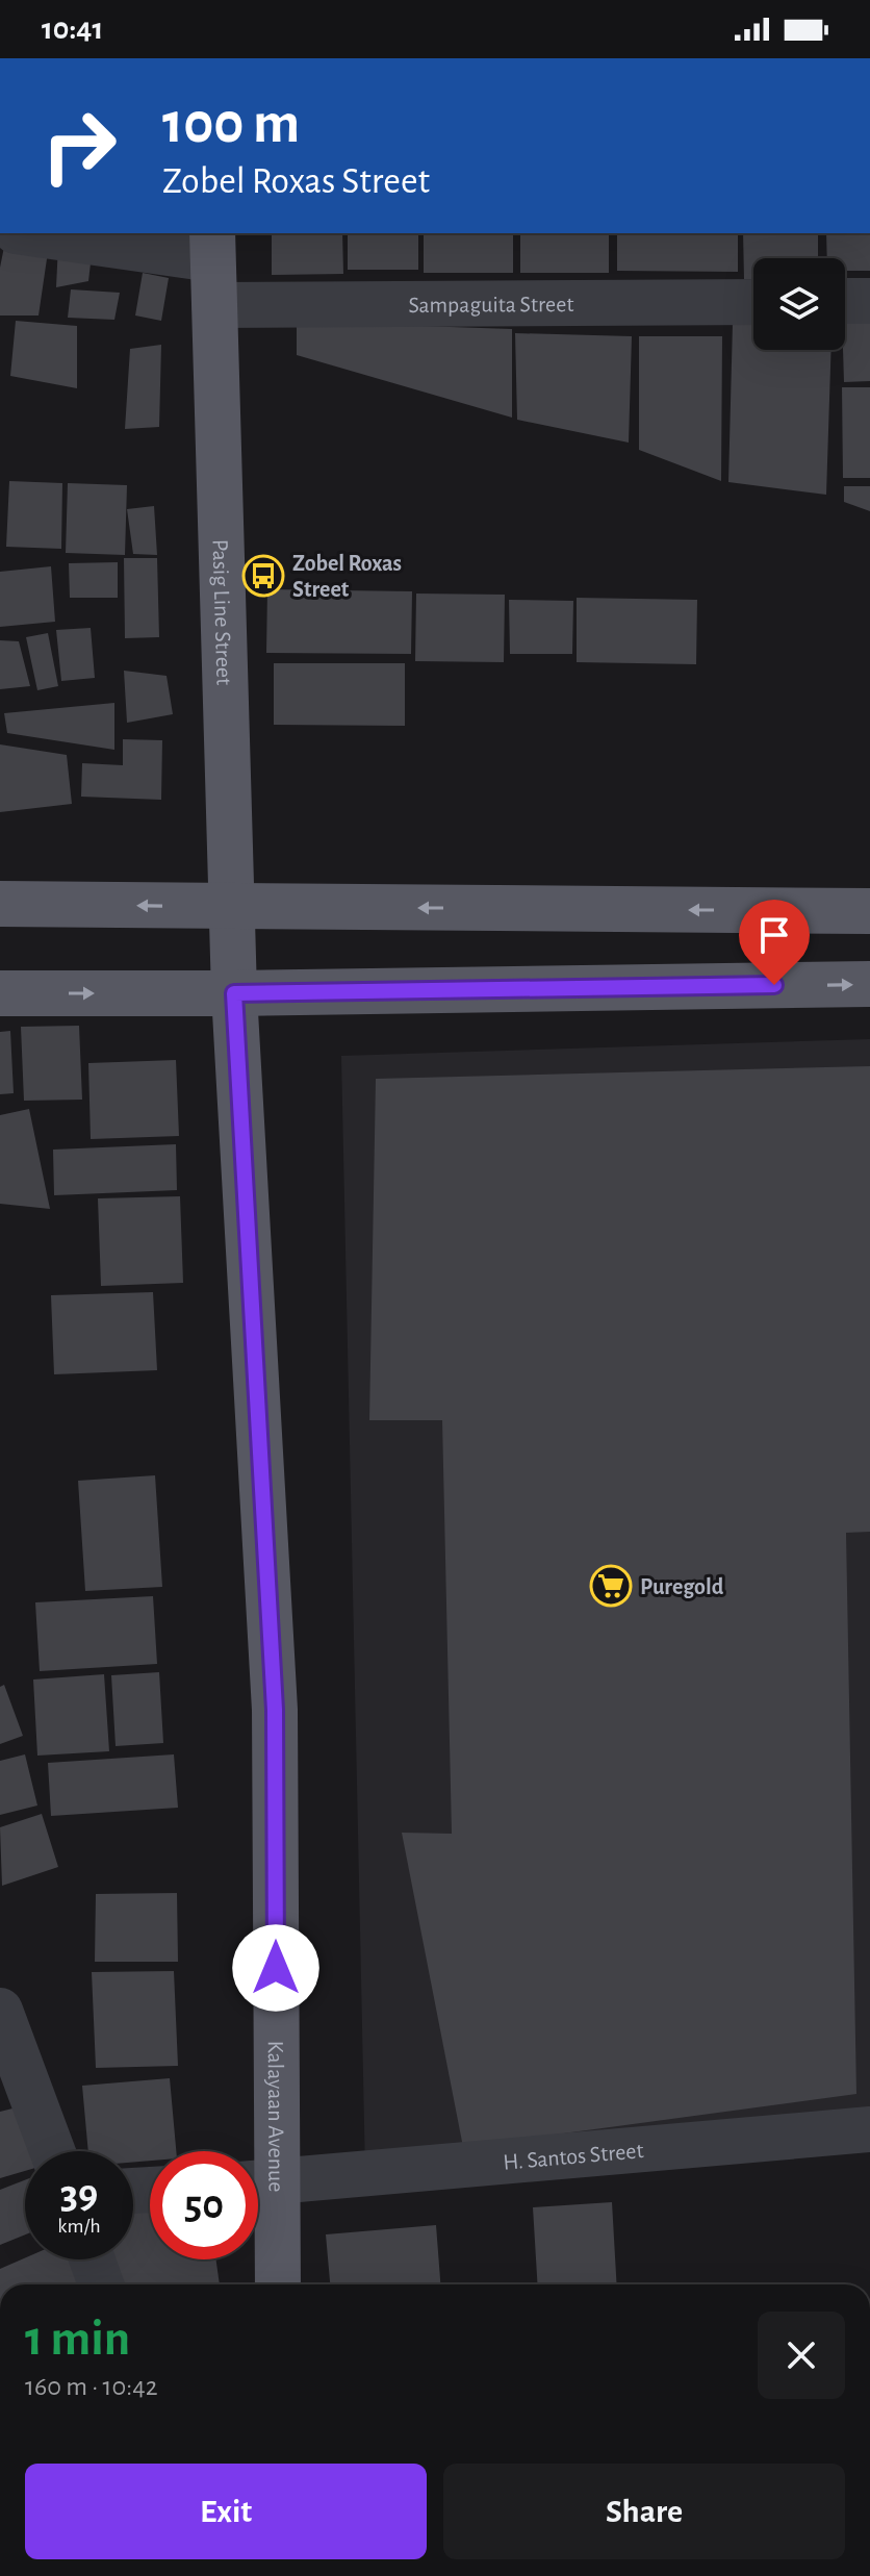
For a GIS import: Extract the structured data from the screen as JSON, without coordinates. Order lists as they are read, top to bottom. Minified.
{"streets":{"main road":["Pasig Line Street","Kalayaan Avenue"],"street":["Sampaguita Street","H. Santos Street"]},"crossings":[["Sampaguita Street","Pasig Line Street"],["Pasig Line Street","Kalayaan Avenue"],["Kalayaan Avenue","H. Santos Street"]],"places":{"bus stop":["Zobel Roxas Street"],"supermarket":["Puregold"]},"page":{"status":"10:41","turn":["100 m","Zobel Roxas Street"],"speed":"39 km/h","limit":"50","heading":["1 min","160 m · 10:42"],"buttons":["Exit","Share"]}}
